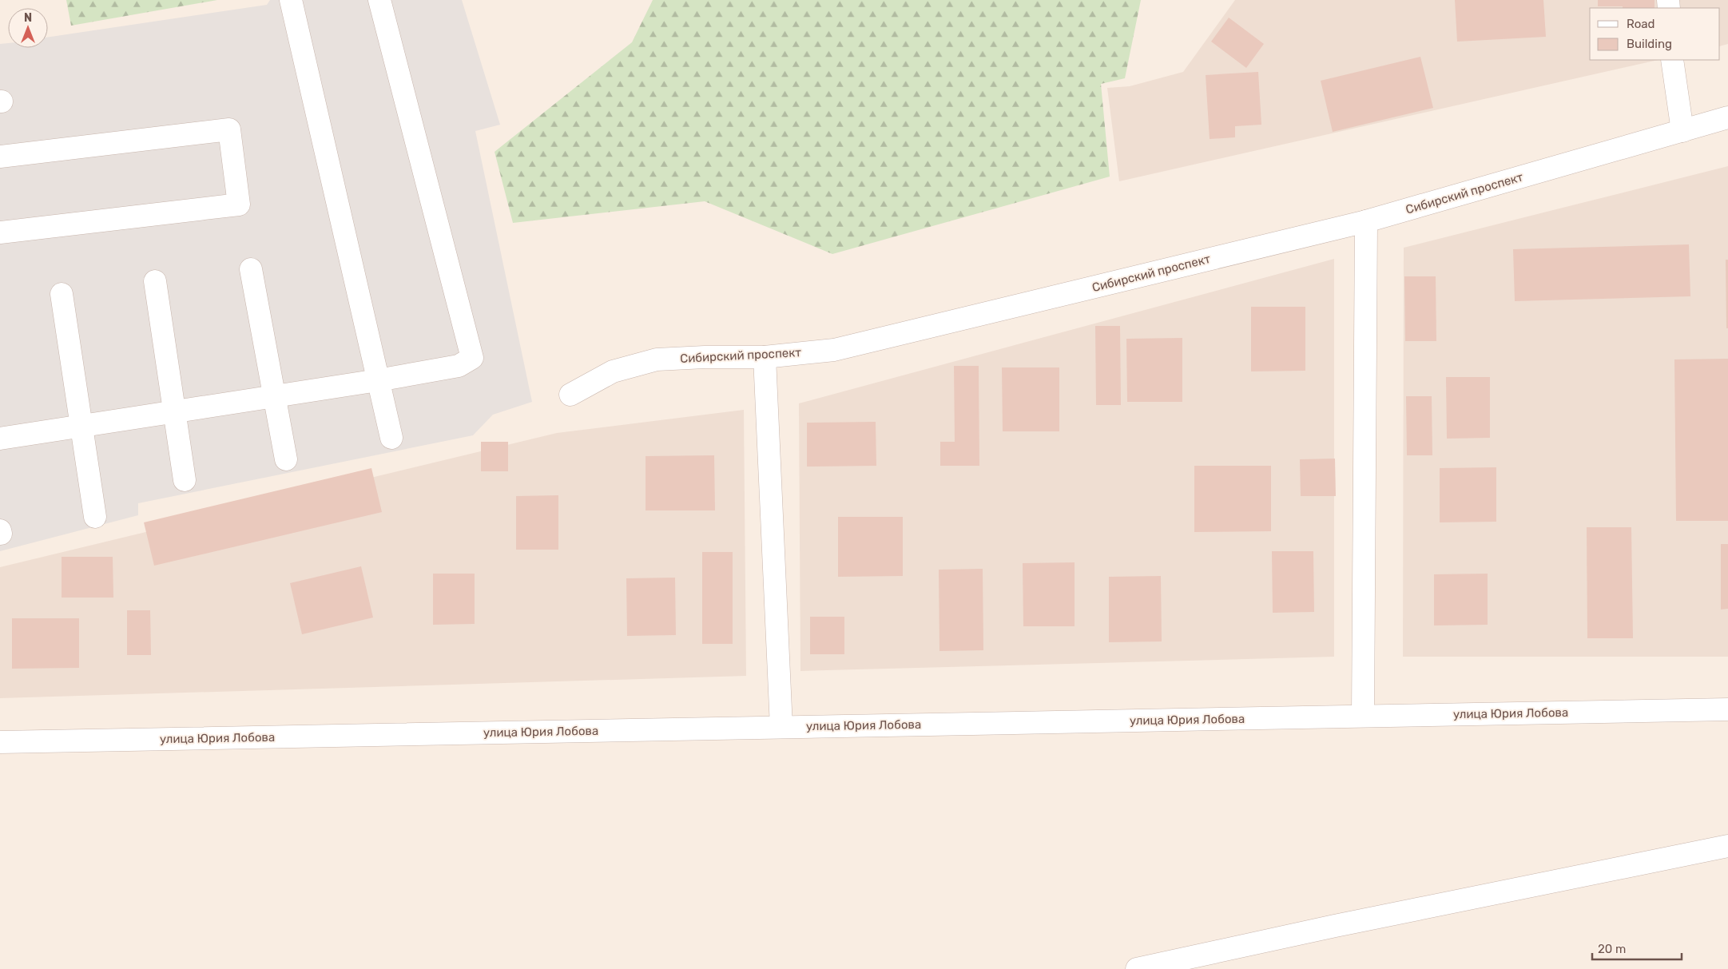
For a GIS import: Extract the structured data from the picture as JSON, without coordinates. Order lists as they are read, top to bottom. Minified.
{"streets":{"street":["Сибирский проспект","улица Юрия Лобова"]},"legend":["Road","Building"],"scale_bar":"20 m","north":"top"}
